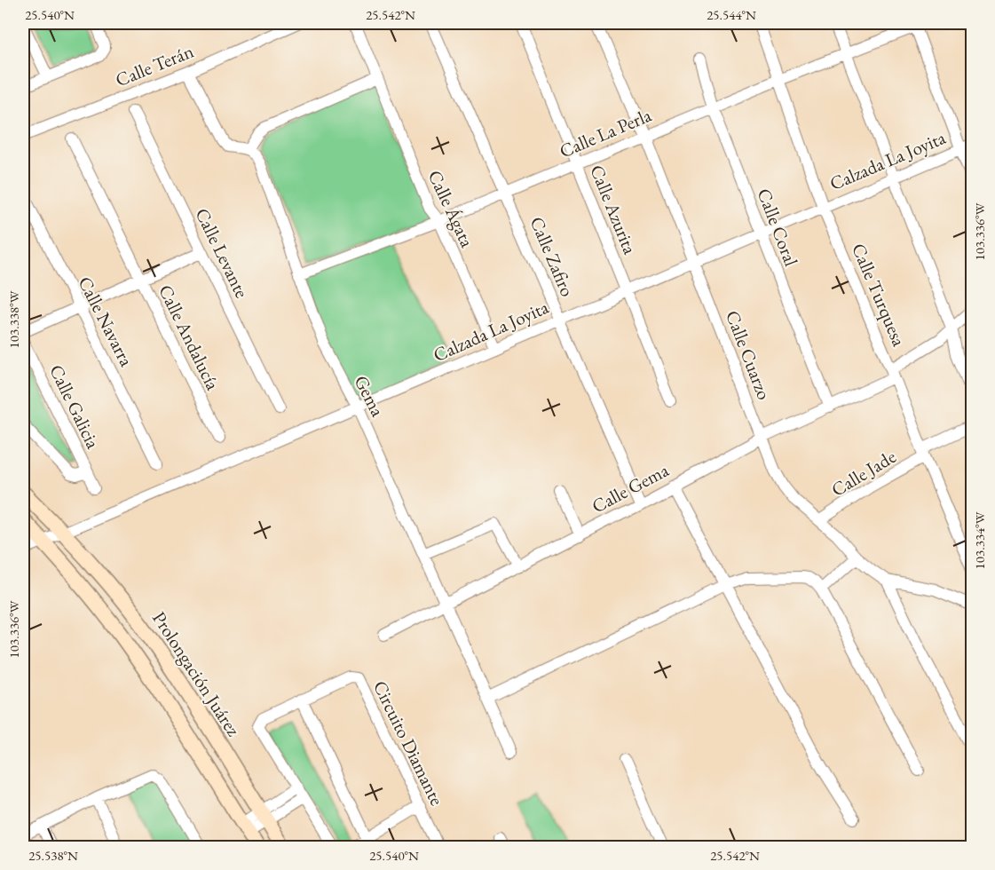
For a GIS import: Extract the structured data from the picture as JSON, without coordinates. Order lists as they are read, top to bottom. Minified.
{"streets":{"street":["Calle Terán","Calle La Perla","Calzada La Joyita","Calle Ágata","Calle Azurita","Calle Coral","Calle Levante","Calle Zafiro","Calle Turquesa","Calle Navarra","Calle Andalucía","Calle Cuarzo","Gema","Calle Galicia","Calle Jade","Calle Gema","Prolongación Juárez","Circuito Diamante"]},"crossings":[["Calle La Perla","Calle Ágata"],["Calle La Perla","Calle Azurita"],["Calle La Perla","Calle Coral"],["Calle La Perla","Calle Zafiro"],["Calle La Perla","Calle Turquesa"],["Calle La Perla","Calle Cuarzo"],["Calle La Perla","Gema"],["Calzada La Joyita","Calle Ágata"],["Calzada La Joyita","Calle Azurita"],["Calzada La Joyita","Calle Coral"],["Calzada La Joyita","Calle Zafiro"],["Calzada La Joyita","Calle Turquesa"],["Calzada La Joyita","Calle Cuarzo"],["Calzada La Joyita","Gema"],["Calzada La Joyita","Prolongación Juárez"],["Calle Coral","Calle Gema"],["Calle Zafiro","Calle Gema"],["Calle Turquesa","Calle Jade"],["Calle Turquesa","Calle Gema"],["Calle Cuarzo","Calle Jade"],["Calle Cuarzo","Calle Gema"],["Gema","Calle Gema"]],"coordinates":["25.540°N","25.542°N","25.544°N","103.336°W","103.338°W","103.334°W","25.538°N"]}
